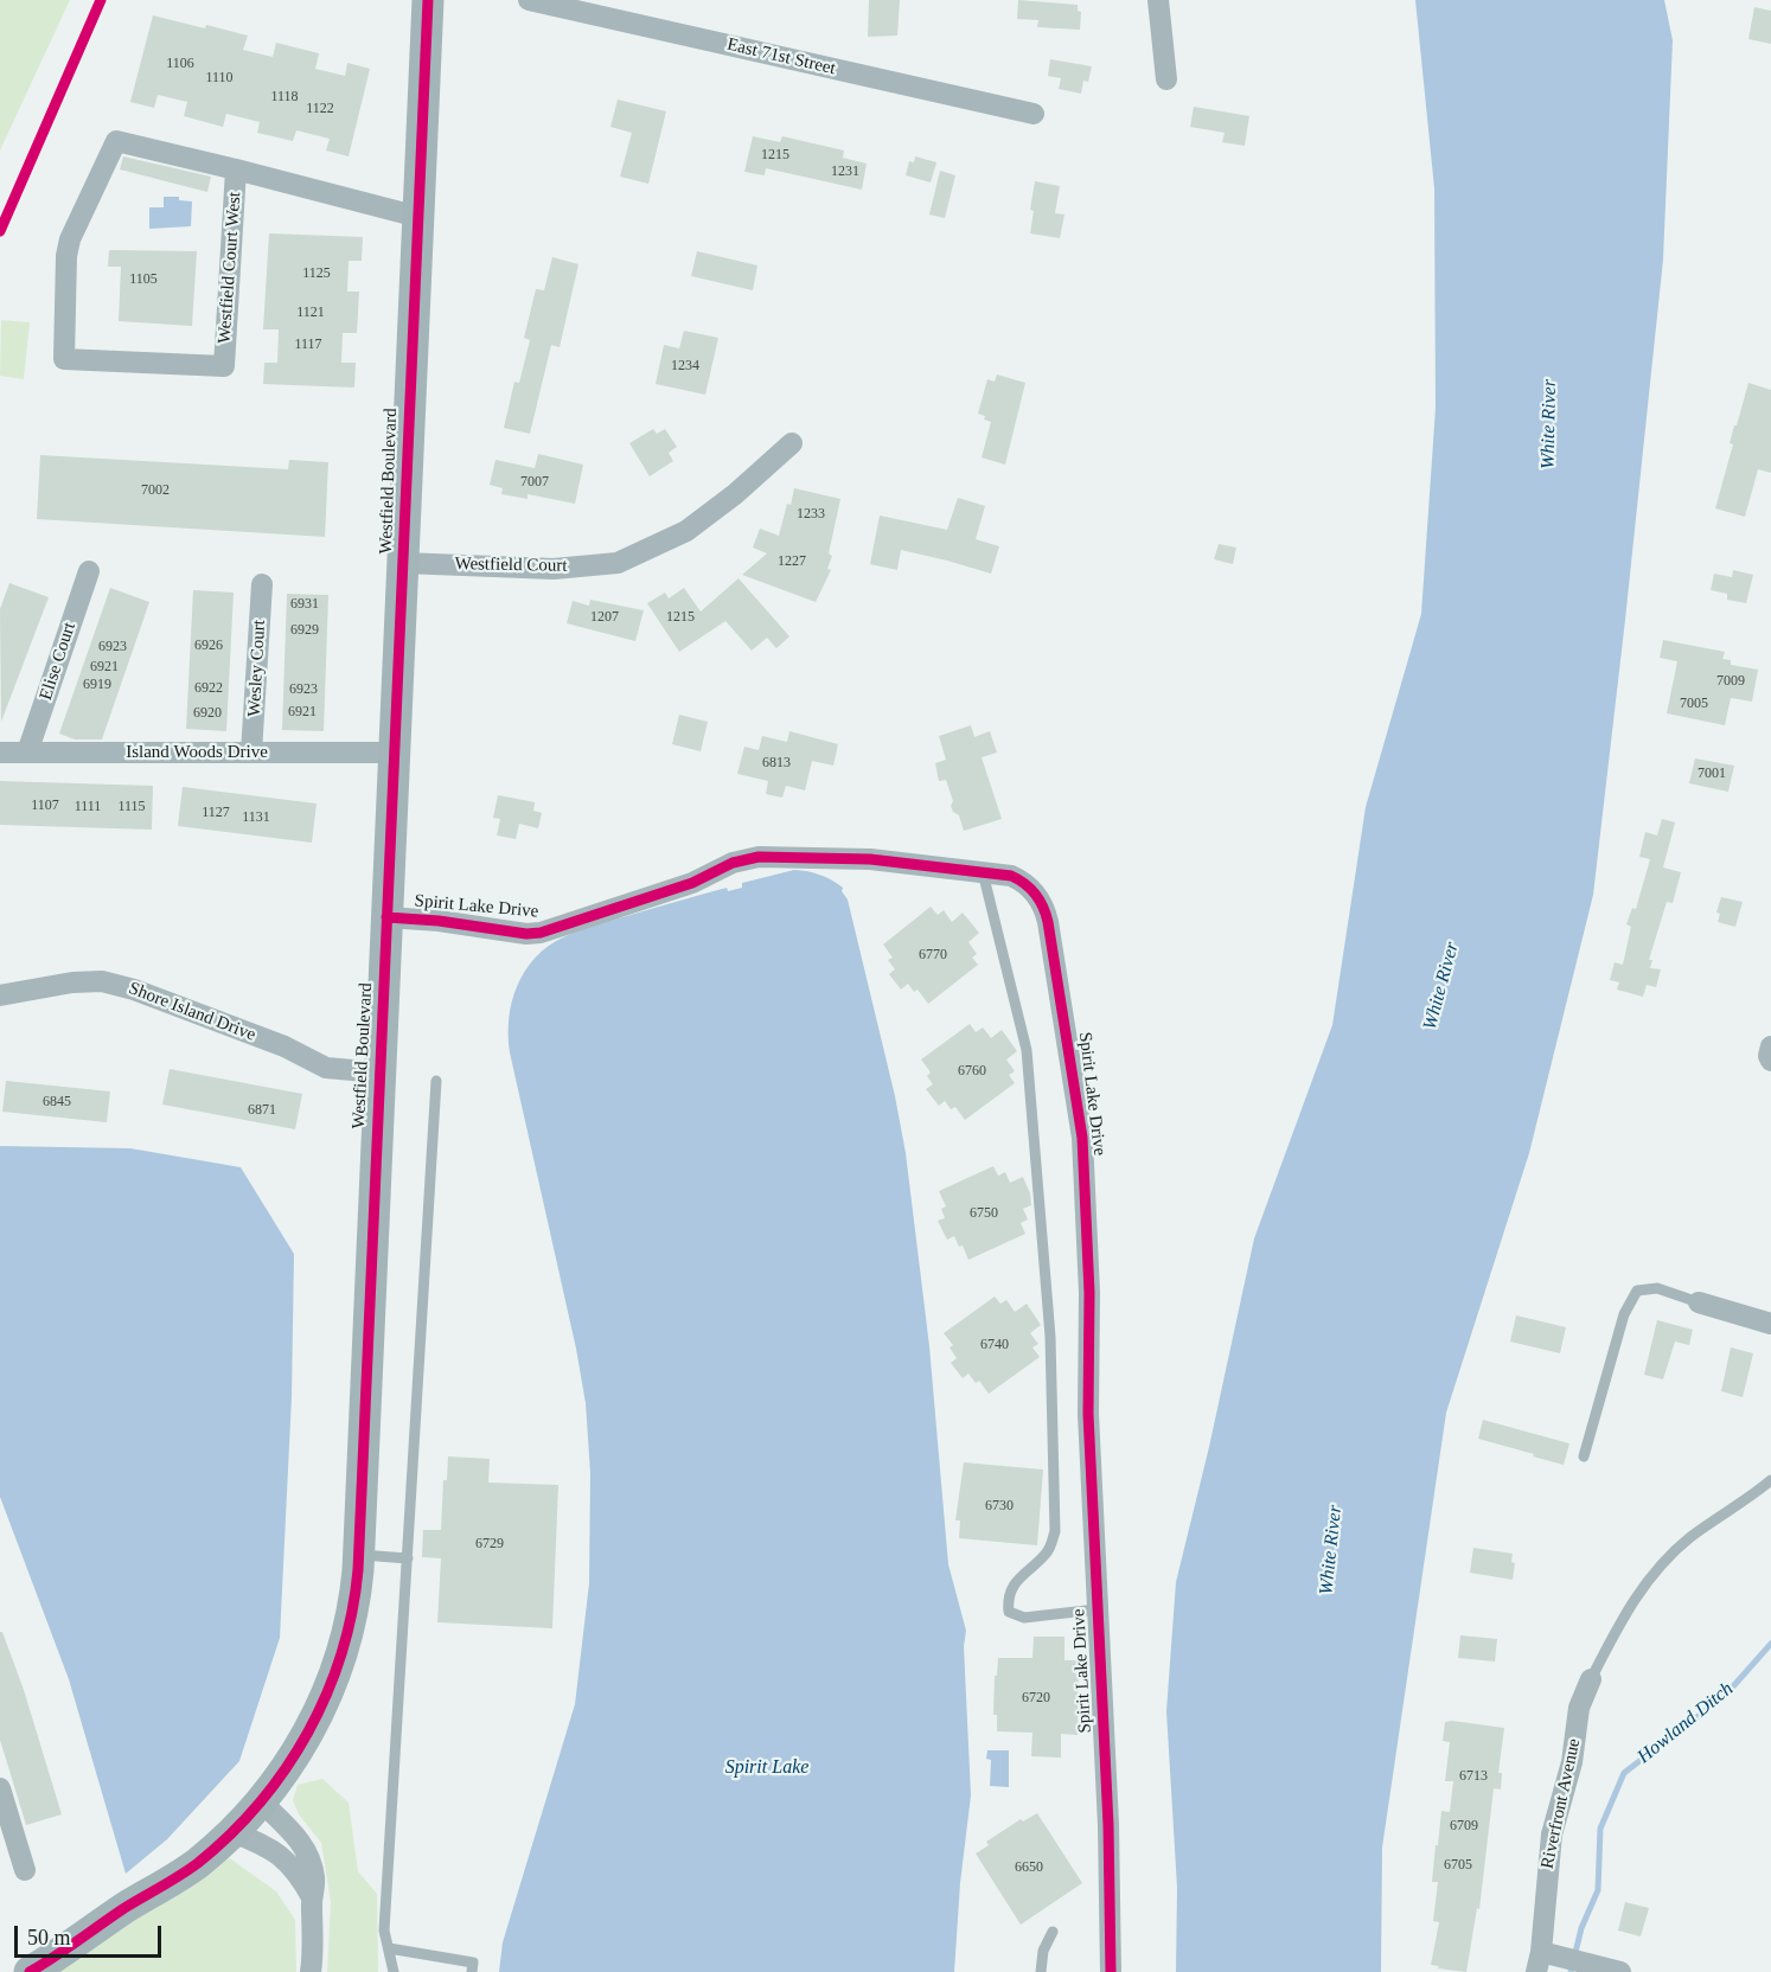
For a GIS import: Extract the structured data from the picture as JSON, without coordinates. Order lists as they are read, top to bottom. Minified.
{"streets":{"street":["East 71st Street","Westfield Court West","Westfield Boulevard","Westfield Court","Elise Court","Wesley Court","Island Woods Drive","Spirit Lake Drive","Shore Island Drive","Riverfront Avenue"]},"crossings":[["Westfield Court West","Westfield Boulevard"],["Westfield Boulevard","Westfield Court"],["Westfield Boulevard","Island Woods Drive"],["Westfield Boulevard","Spirit Lake Drive"],["Westfield Boulevard","Shore Island Drive"],["Elise Court","Island Woods Drive"],["Wesley Court","Island Woods Drive"]],"water":["White River","Howland Ditch","Spirit Lake"],"house_numbers":["1106","1110","1118","1122","1215","1231","1125","1105","1121","1117","1234","7007","7002","1233","1227","6931","1207","1215","6929","6926","6923","6921","7009","6919","6922","6923","7005","6921","6920","6813","7001","1107","1111","1115","1127","1131","6770","6760","6845","6871","6750","6740","6730","6729","6720","6713","6709","6705","6650"],"scale_bar":"50 m"}
